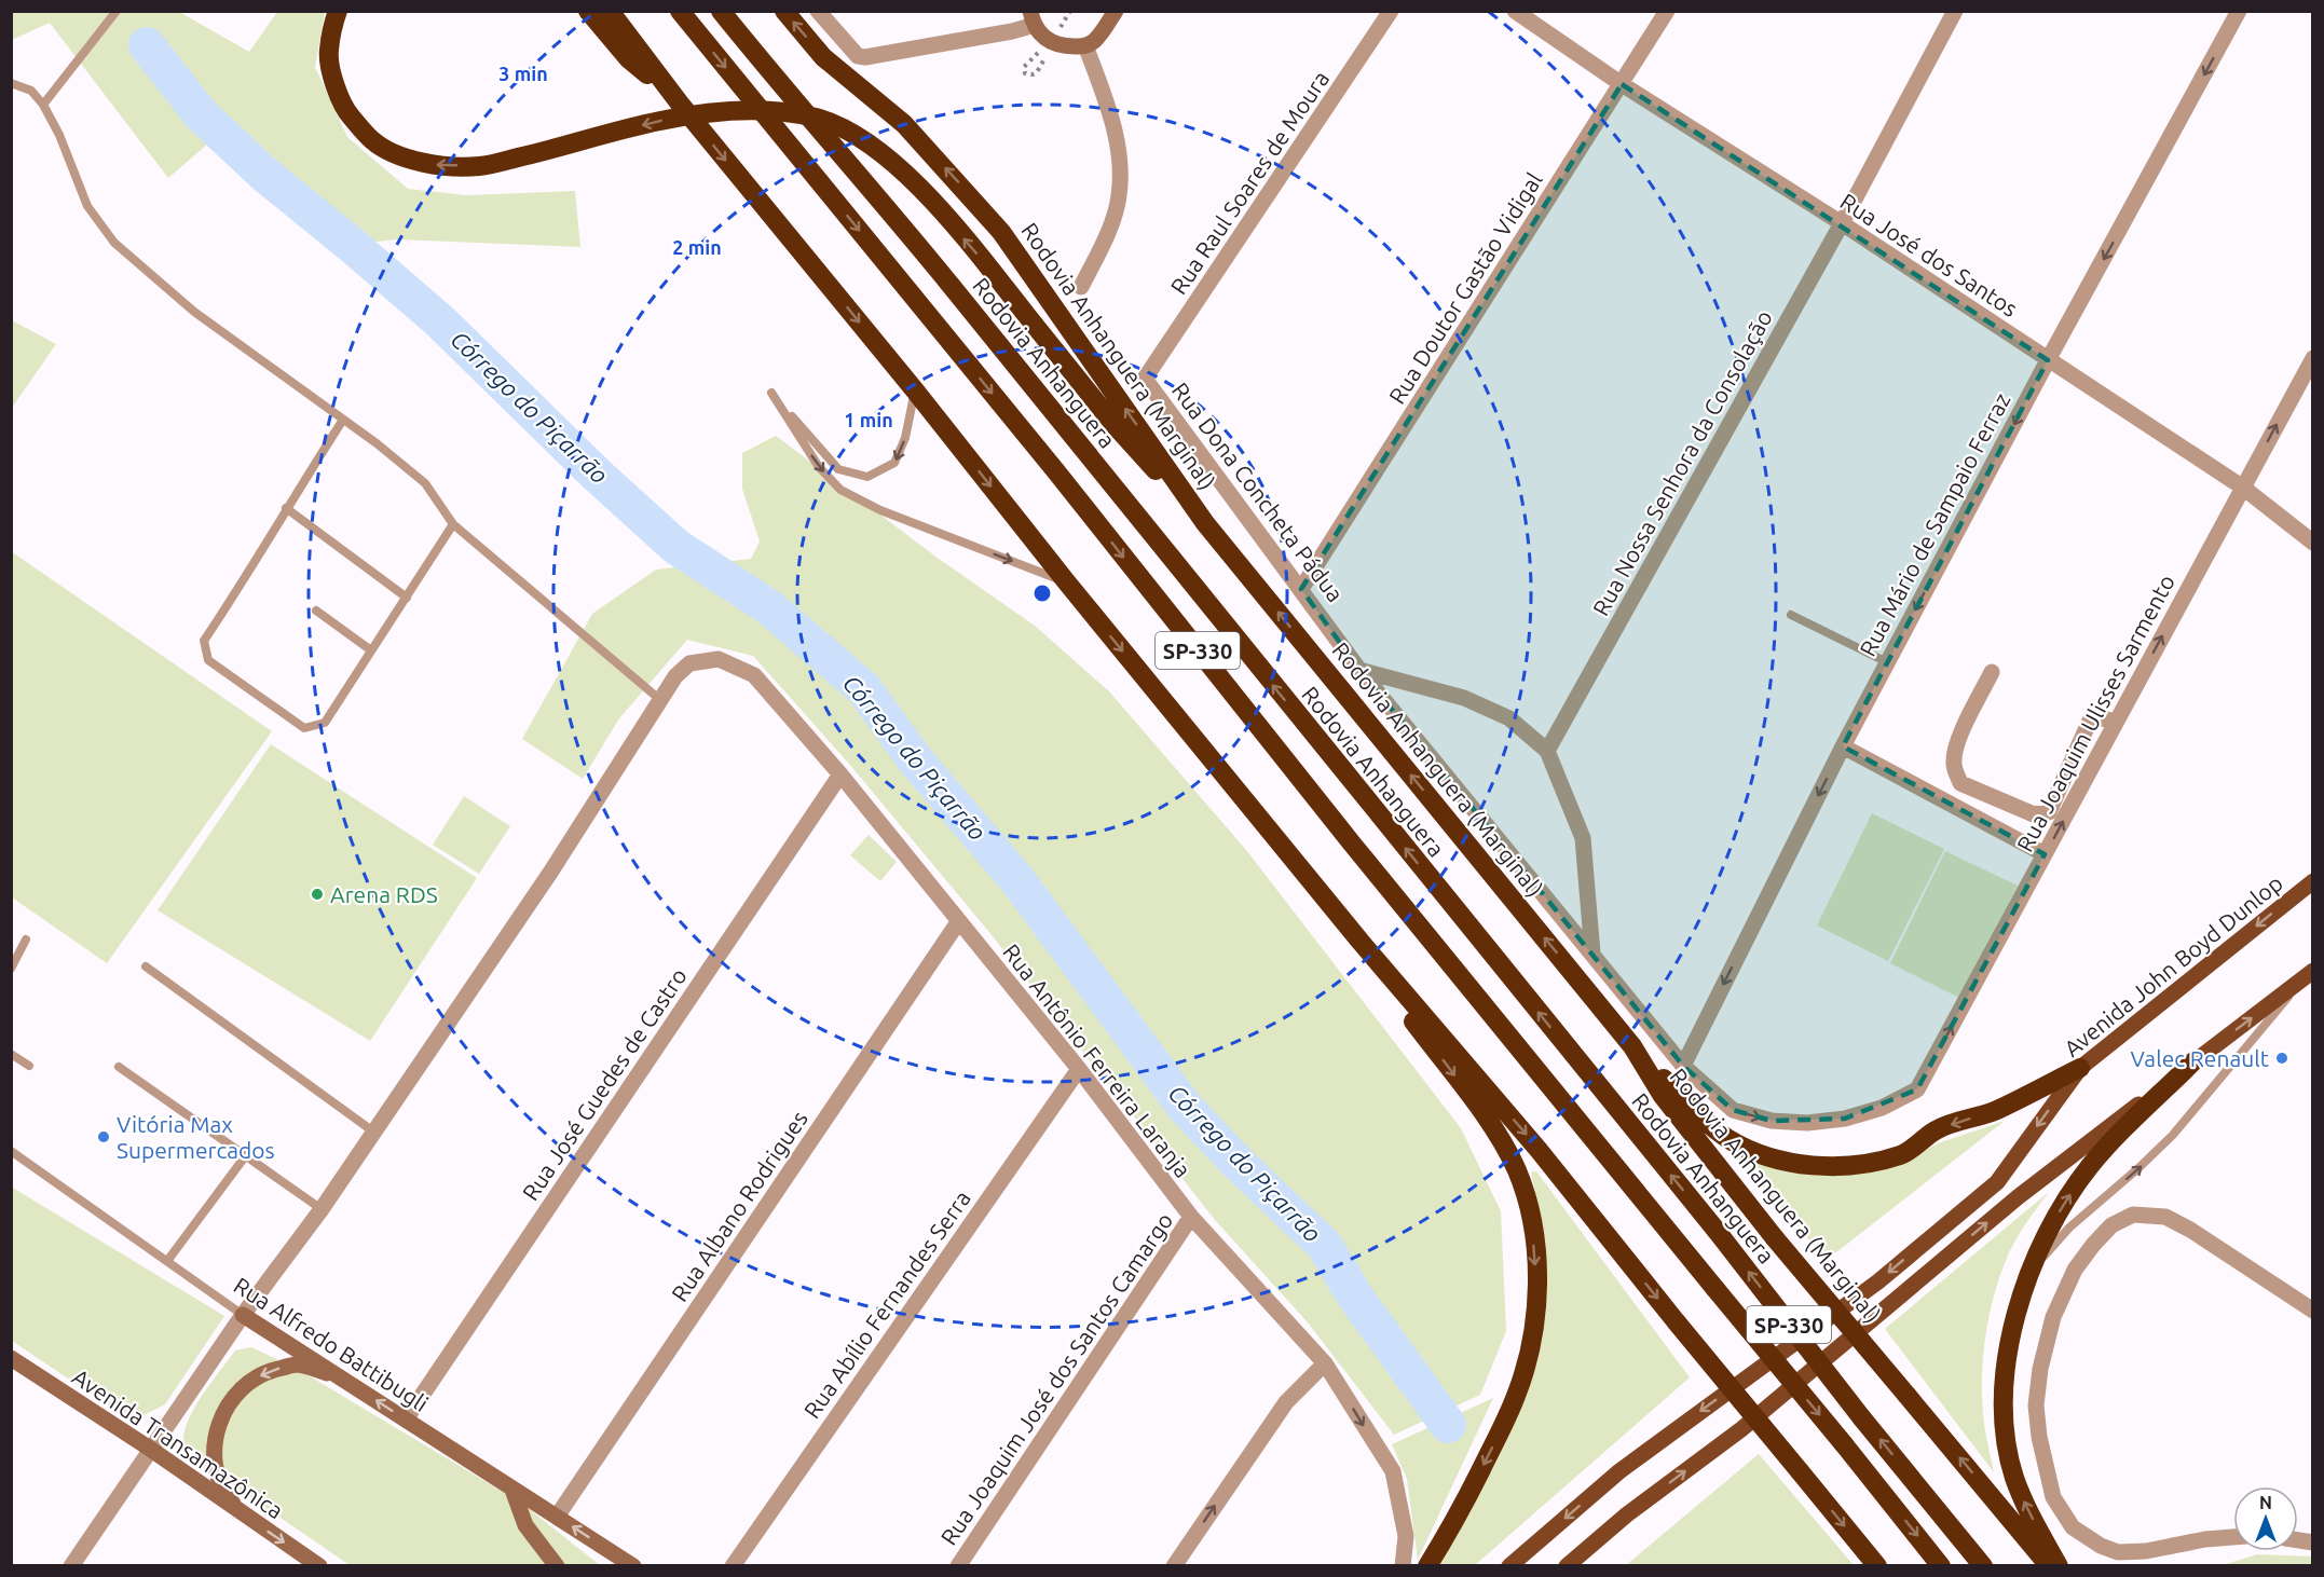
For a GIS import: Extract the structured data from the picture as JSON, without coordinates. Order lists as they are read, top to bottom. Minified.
{"streets":{"highway":["Rodovia Anhanguera (Marginal)","Rodovia Anhanguera","SP-330"],"main road":["Avenida John Boyd Dunlop"],"street":["Rua Raul Soares de Moura","Rua José dos Santos","Rua Doutor Gastão Vidigal","Rua Nossa Senhora da Consolação","Rua Dona Concheta Pádua","Rua Mário de Sampaio Ferraz","Rua Joaquim Ulisses Sarmento","Rua Antônio Ferreira Laranja","Rua José Guedes de Castro","Rua Albano Rodrigues","Rua Abílio Fernandes Serra","Rua Alfredo Battibugli","Rua Joaquim José dos Santos Camargo","Avenida Transamazônica"]},"crossings":[["Rua Raul Soares de Moura","Rua Dona Concheta Pádua"],["Rua José dos Santos","Rua Doutor Gastão Vidigal"],["Rua José dos Santos","Rua Nossa Senhora da Consolação"],["Rua José dos Santos","Rua Mário de Sampaio Ferraz"],["Rua José dos Santos","Rua Joaquim Ulisses Sarmento"],["Rua Doutor Gastão Vidigal","Rua Dona Concheta Pádua"],["Rua Dona Concheta Pádua","Rua Mário de Sampaio Ferraz"],["Rua Dona Concheta Pádua","Rua Joaquim Ulisses Sarmento"],["Rua Antônio Ferreira Laranja","Rua José Guedes de Castro"],["Rua Antônio Ferreira Laranja","Rua Albano Rodrigues"],["Rua Antônio Ferreira Laranja","Rua Abílio Fernandes Serra"],["Rua Antônio Ferreira Laranja","Rua Joaquim José dos Santos Camargo"],["Rua José Guedes de Castro","Rua Alfredo Battibugli"],["Rua Albano Rodrigues","Rua Alfredo Battibugli"]],"one_way":["Rua Mário de Sampaio Ferraz","Rua Joaquim Ulisses Sarmento"],"water":["Córrego do Piçarrão"],"places":["Arena RDS","Valec Renault","Vitória Max Supermercados"],"north":"top","rings":["3 min","2 min","1 min"]}
